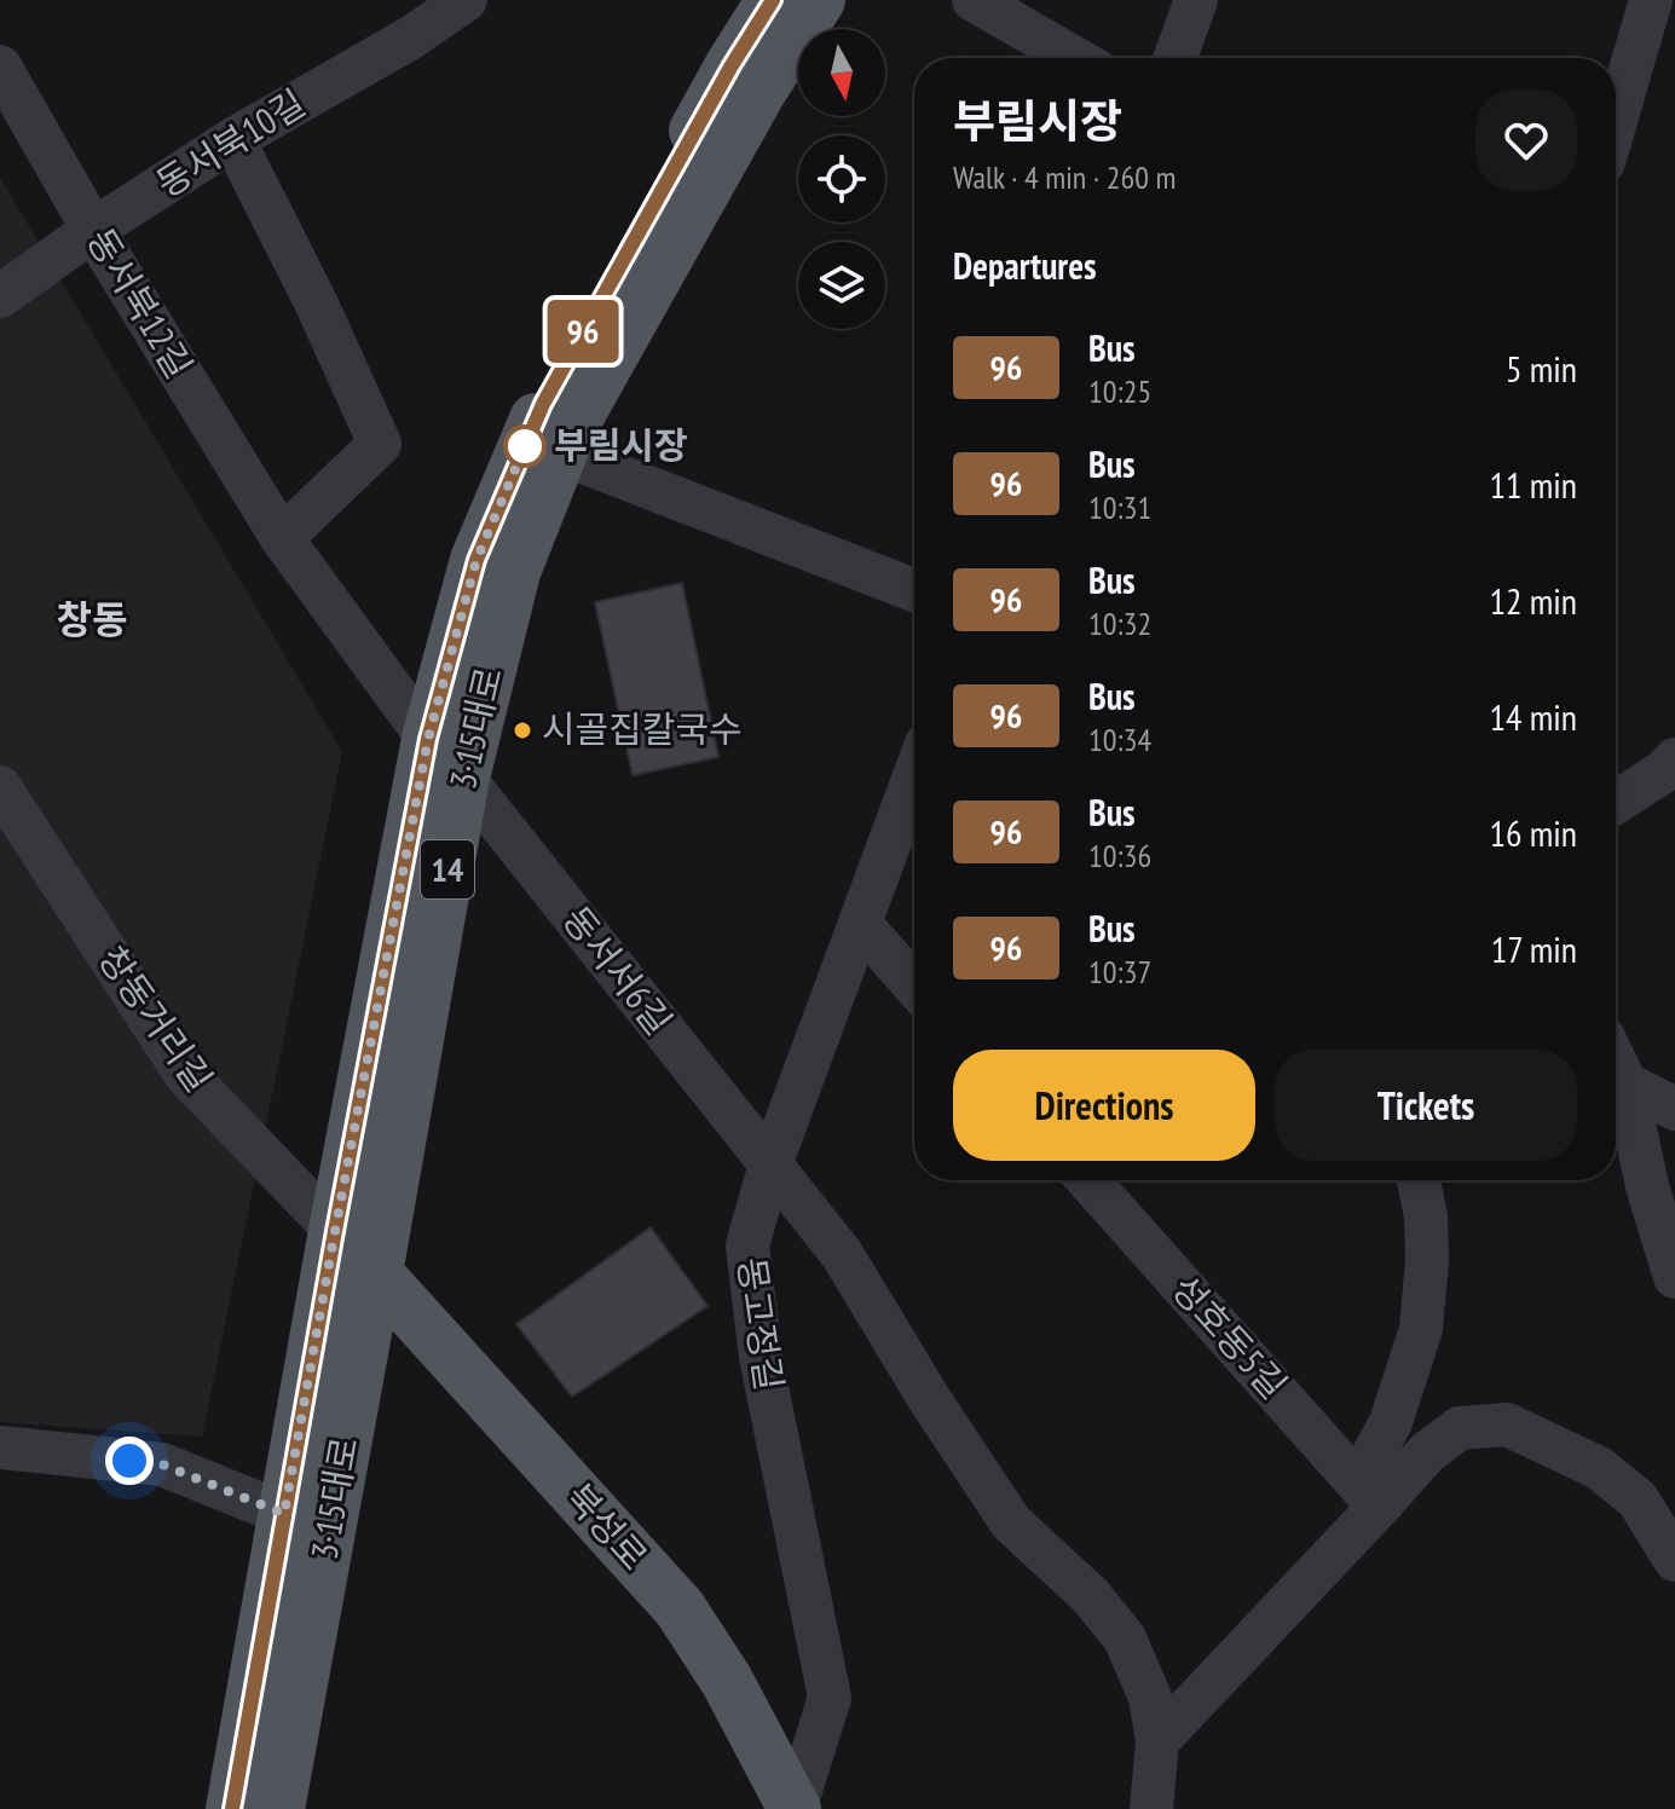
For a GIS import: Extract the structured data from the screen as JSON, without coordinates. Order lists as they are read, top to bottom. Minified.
{"streets":{"main road":["3·15대로","14","북성로"],"street":["동서북10길","동서북12길","동서서6길","창동거리길","몽고정길","성호동5길"]},"crossings":[["동서북10길","동서북12길"],["동서북12길","3·15대로"],["3·15대로","동서서6길"],["3·15대로","창동거리길"],["3·15대로","북성로"],["동서서6길","몽고정길"],["창동거리길","북성로"],["몽고정길","북성로"]],"districts":["창동"],"places":["부림시장","시골집칼국수"],"lines":["bus line 96"],"north":"bottom","page":{"on_map":"96","heading":[["부림시장","Walk · 4 min · 260 m"],"Departures"],"list":[{"mark":"96","name":"Bus","note":"10:25","value":"5 min"},{"mark":"96","name":"Bus","note":"10:31","value":"11 min"},{"mark":"96","name":"Bus","note":"10:32","value":"12 min"},{"mark":"96","name":"Bus","note":"10:34","value":"14 min"},{"mark":"96","name":"Bus","note":"10:36","value":"16 min"},{"mark":"96","name":"Bus","note":"10:37","value":"17 min"}],"buttons":["Directions","Tickets"]}}
